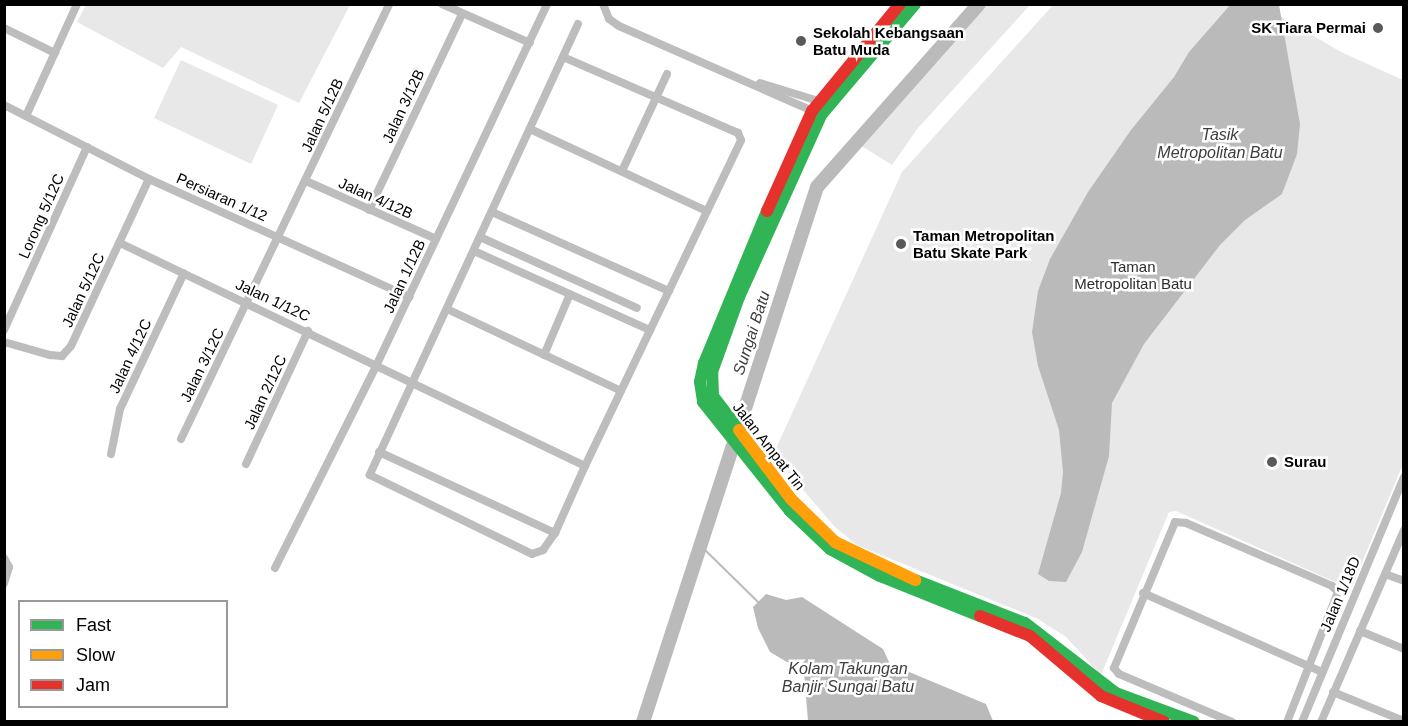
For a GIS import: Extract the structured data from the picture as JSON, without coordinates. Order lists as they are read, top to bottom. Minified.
{"streets":{"street":["Jalan 3/12B","Jalan 5/12B","Persiaran 1/12","Jalan 4/12B","Lorong 5/12C","Jalan 1/12B","Jalan 5/12C","Jalan 1/12C","Jalan 4/12C","Jalan 3/12C","Jalan 2/12C","Jalan Ampat Tin","Jalan 1/18D"]},"crossings":[["Jalan 3/12B","Jalan 4/12B"],["Jalan 5/12B","Persiaran 1/12"],["Jalan 5/12B","Jalan 4/12B"],["Jalan 5/12B","Jalan 3/12C"],["Persiaran 1/12","Lorong 5/12C"],["Persiaran 1/12","Jalan 1/12B"],["Persiaran 1/12","Jalan 5/12C"],["Persiaran 1/12","Jalan 3/12C"],["Jalan 4/12B","Jalan 1/12B"],["Jalan 1/12B","Jalan 1/12C"],["Jalan 5/12C","Jalan 1/12C"],["Jalan 1/12C","Jalan 4/12C"],["Jalan 1/12C","Jalan 3/12C"],["Jalan 1/12C","Jalan 2/12C"]],"water":["Tasik Metropolitan Batu","Sungai Batu","Kolam Takungan Banjir Sungai Batu"],"parks":["Taman Metropolitan Batu"],"places":["SK Tiara Permai","Sekolah Kebangsaan Batu Muda","Taman Metropolitan Batu Skate Park","Surau"],"legend":["Fast","Slow","Jam"]}
